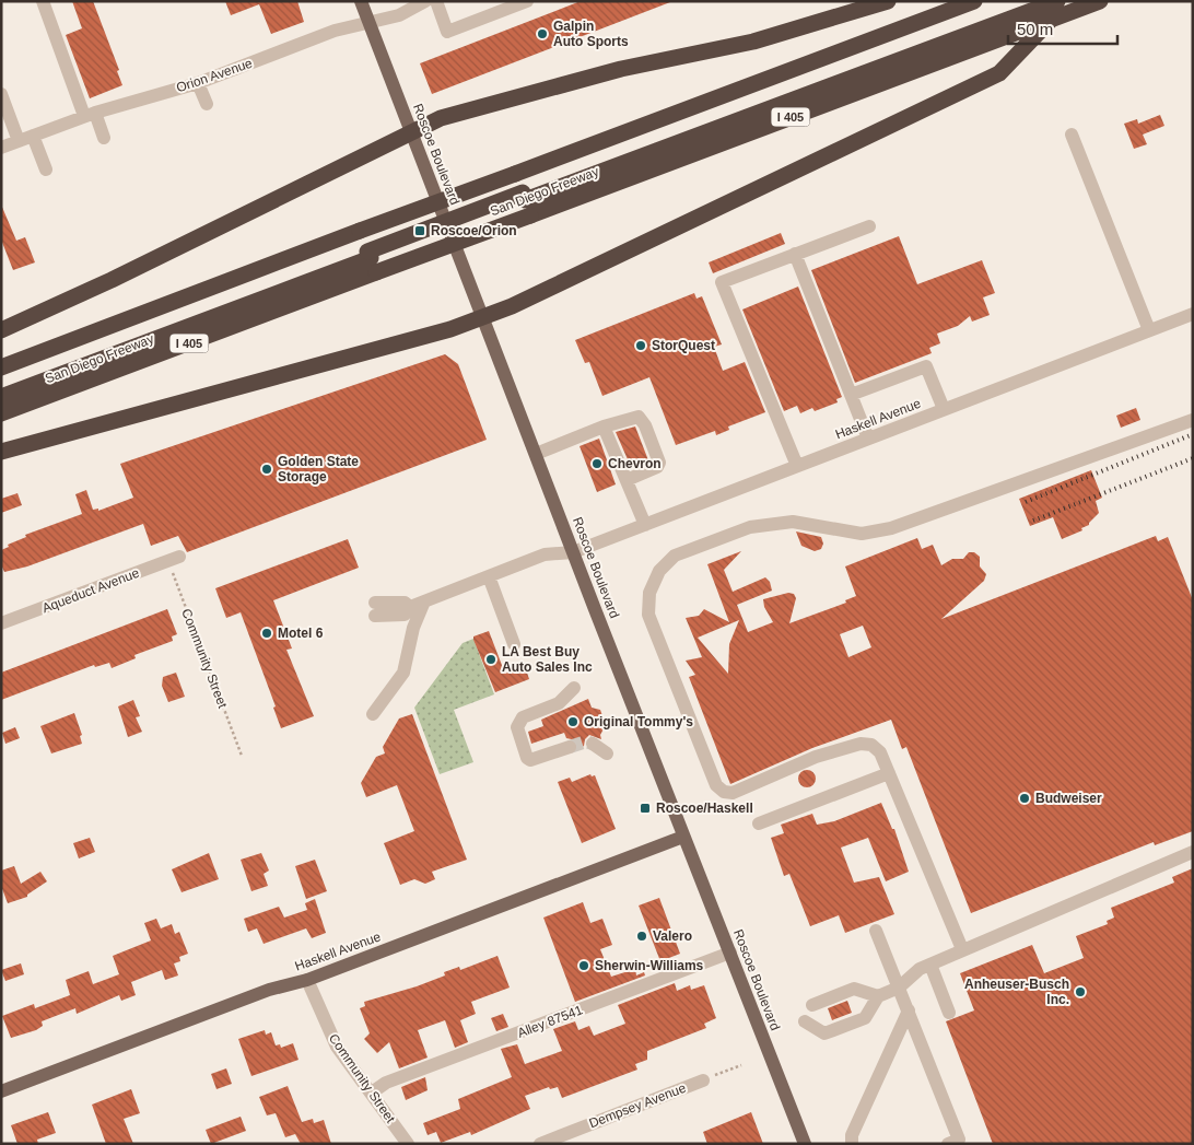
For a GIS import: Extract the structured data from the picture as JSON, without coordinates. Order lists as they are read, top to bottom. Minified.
{"streets":{"highway":["I 405","San Diego Freeway"],"main road":["Roscoe Boulevard","Haskell Avenue"],"street":["Orion Avenue","Aqueduct Avenue","Community Street","Alley 87541","Dempsey Avenue"]},"crossings":[["Orion Avenue","Roscoe Boulevard"],["Roscoe Boulevard","Haskell Avenue"],["Roscoe Boulevard","Alley 87541"],["Haskell Avenue","Community Street"],["Aqueduct Avenue","Community Street"],["Community Street","Alley 87541"]],"places":{"other":["Galpin Auto Sports","StorQuest","Chevron","Golden State Storage","Motel 6","LA Best Buy Auto Sales Inc","Original Tommy's","Budweiser","Valero","Sherwin-Williams","Anheuser-Busch Inc."],"transit":["Roscoe/Orion","Roscoe/Haskell"]},"scale_bar":"50 m"}
